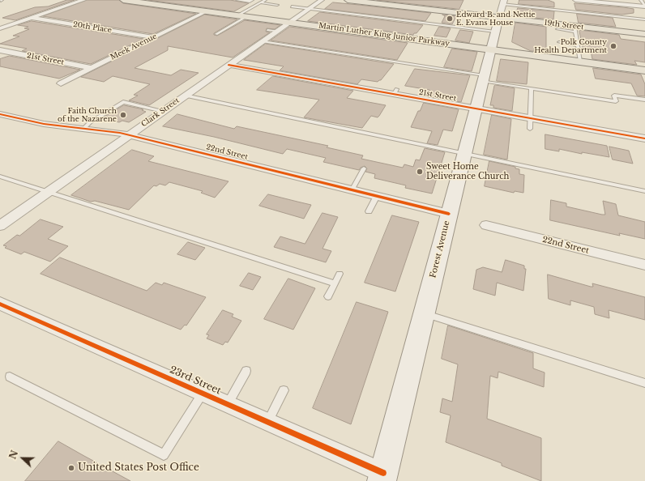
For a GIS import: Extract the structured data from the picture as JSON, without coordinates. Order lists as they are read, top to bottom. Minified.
{"streets":{"main road":["19th Street","Martin Luther King Junior Parkway","Forest Avenue"],"street":["20th Place","Meek Avenue","21st Street","Clark Street","22nd Street","23rd Street"]},"crossings":[["19th Street","Forest Avenue"],["20th Place","Meek Avenue"],["Martin Luther King Junior Parkway","Meek Avenue"],["Martin Luther King Junior Parkway","Clark Street"],["Martin Luther King Junior Parkway","Forest Avenue"],["Meek Avenue","21st Street"],["21st Street","Clark Street"],["21st Street","Forest Avenue"],["Clark Street","22nd Street"],["22nd Street","Forest Avenue"],["Forest Avenue","23rd Street"]],"places":["Edward B. and Nettie E. Evans House","Polk County Health Department","Faith Church of the Nazarene","Sweet Home Deliverance Church","United States Post Office"],"north":"left"}
